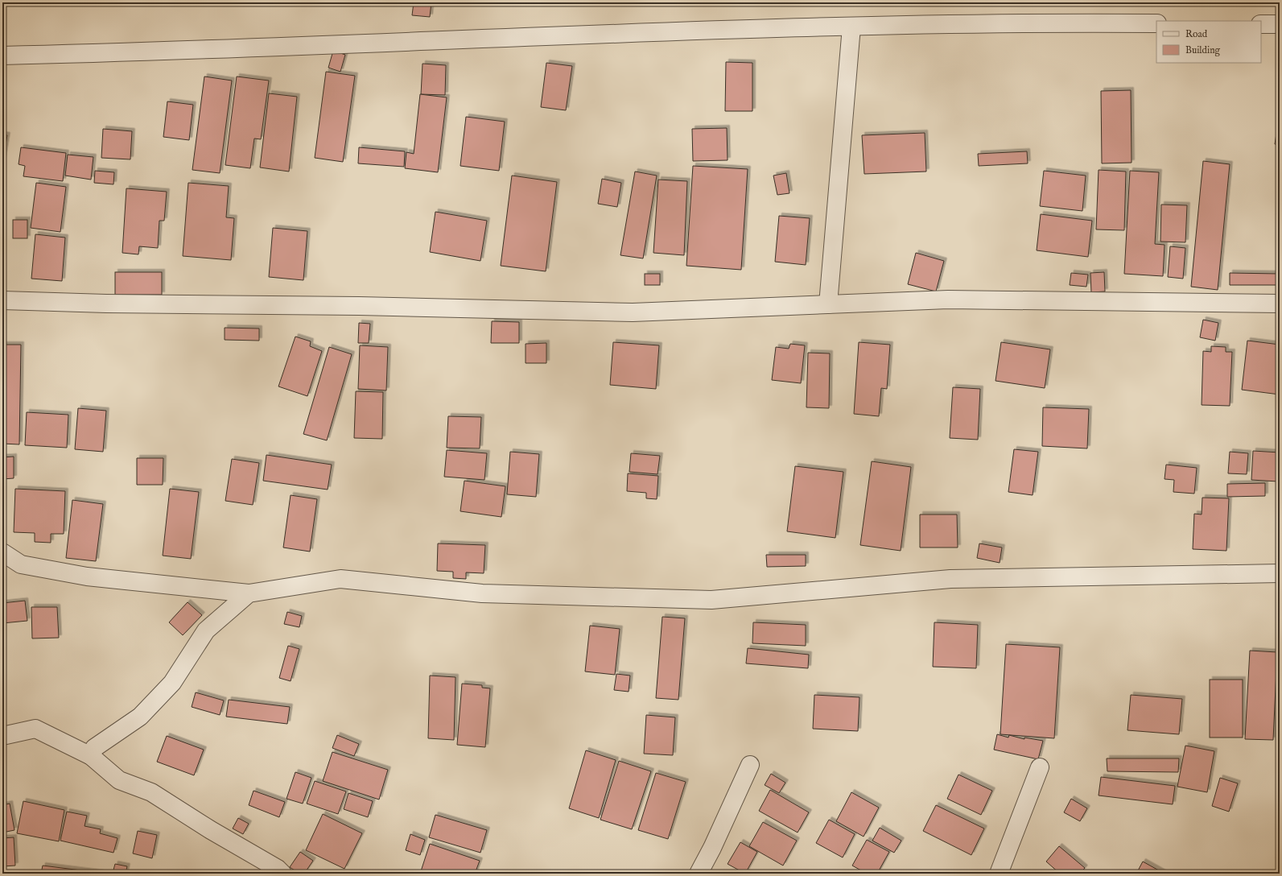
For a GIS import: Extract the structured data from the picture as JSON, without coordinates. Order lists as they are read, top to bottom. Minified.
{"legend":["Road","Building"]}
